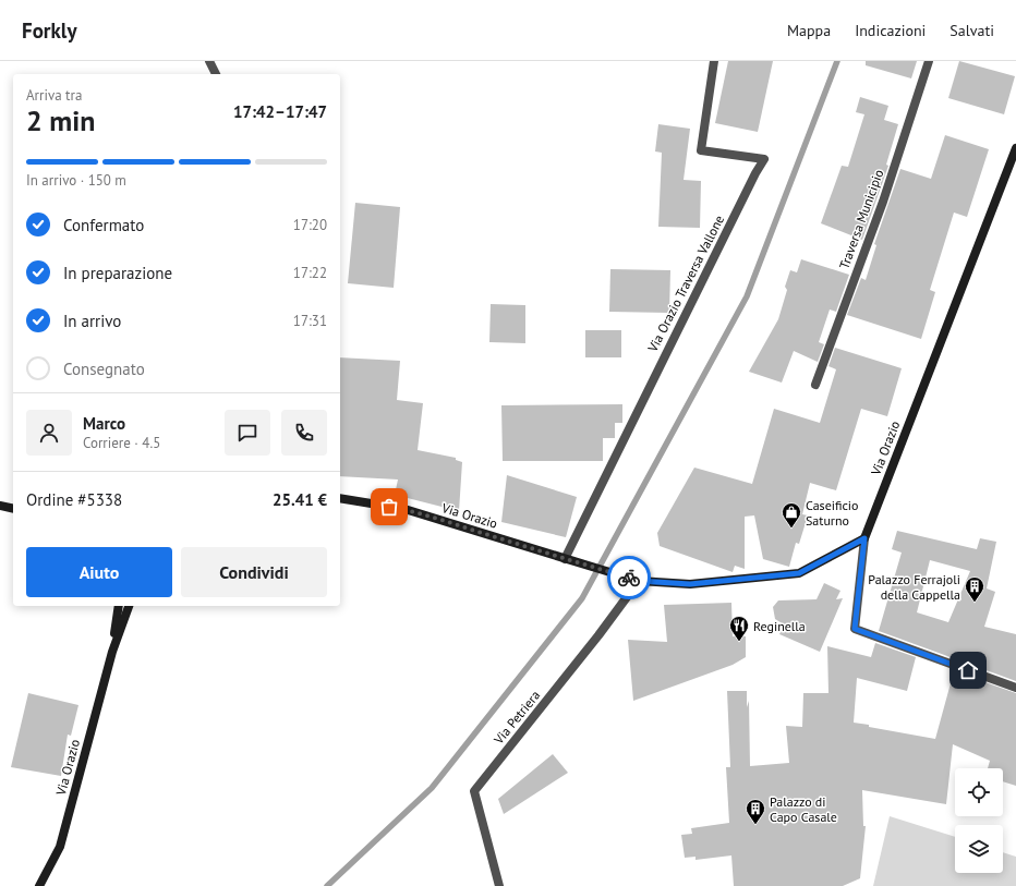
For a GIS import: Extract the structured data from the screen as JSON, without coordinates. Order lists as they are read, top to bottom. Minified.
{"streets":{"street":["Traversa Municipio","Via Orazio Traversa Vallone","Via Orazio","Via Petriera"]},"crossings":[["Via Orazio Traversa Vallone","Via Orazio"],["Via Orazio","Via Petriera"]],"places":{"shop":["Caseificio Saturno"],"building":["Palazzo Ferrajoli della Cappella","Palazzo di Capo Casale"],"restaurant":["Reginella"]},"page":{"header":"Forkly","nav":["Mappa","Indicazioni","Salvati"],"heading":["2 min","Arriva tra","17:42–17:47"],"panel":["Marco","Corriere · 4.5","Ordine #5338","25.41 €"],"bar":"In arrivo · 150 m","list":[["Confermato","17:20"],["In preparazione","17:22"],["In arrivo","17:31"],"Consegnato"],"buttons":["Aiuto","Condividi"]}}
